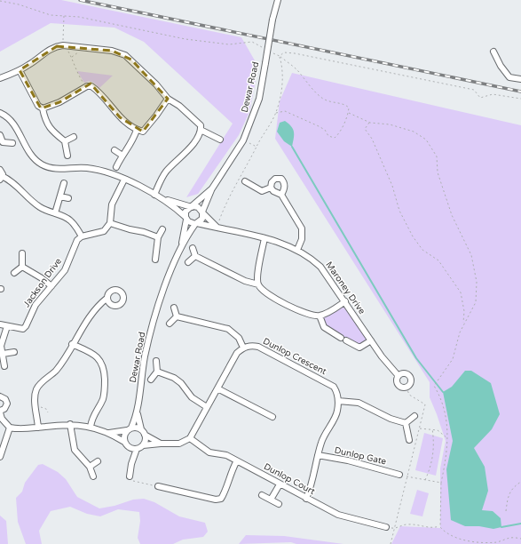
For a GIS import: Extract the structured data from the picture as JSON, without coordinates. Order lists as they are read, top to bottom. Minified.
{"streets":{"street":["Dewar Road","Jackson Drive","Maroney Drive","Dunlop Crescent","Dunlop Gate","Dunlop Court"]},"crossings":[["Dewar Road","Maroney Drive"]]}
